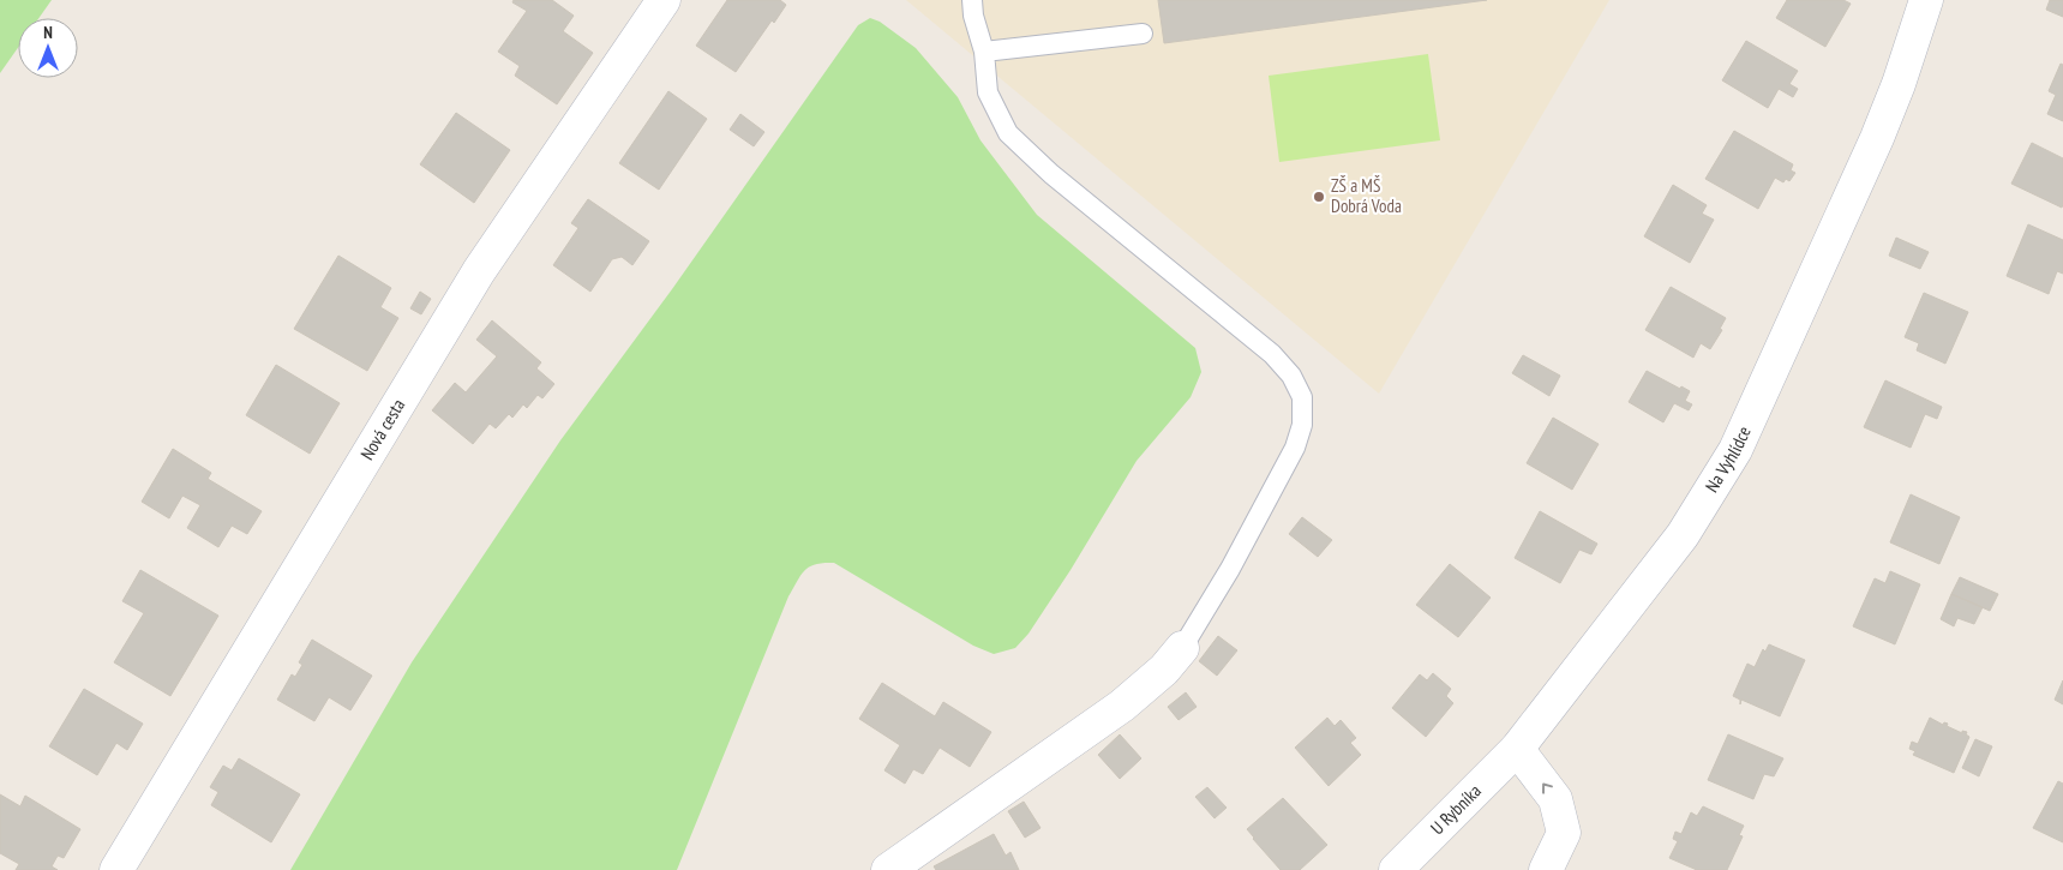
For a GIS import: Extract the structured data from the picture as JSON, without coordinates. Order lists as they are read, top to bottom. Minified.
{"streets":{"street":["Nová cesta","Na Vyhlídce","U Rybníka"]},"crossings":[["Na Vyhlídce","U Rybníka"]],"places":["ZŠ a MŠ Dobrá Voda"],"north":"top"}
